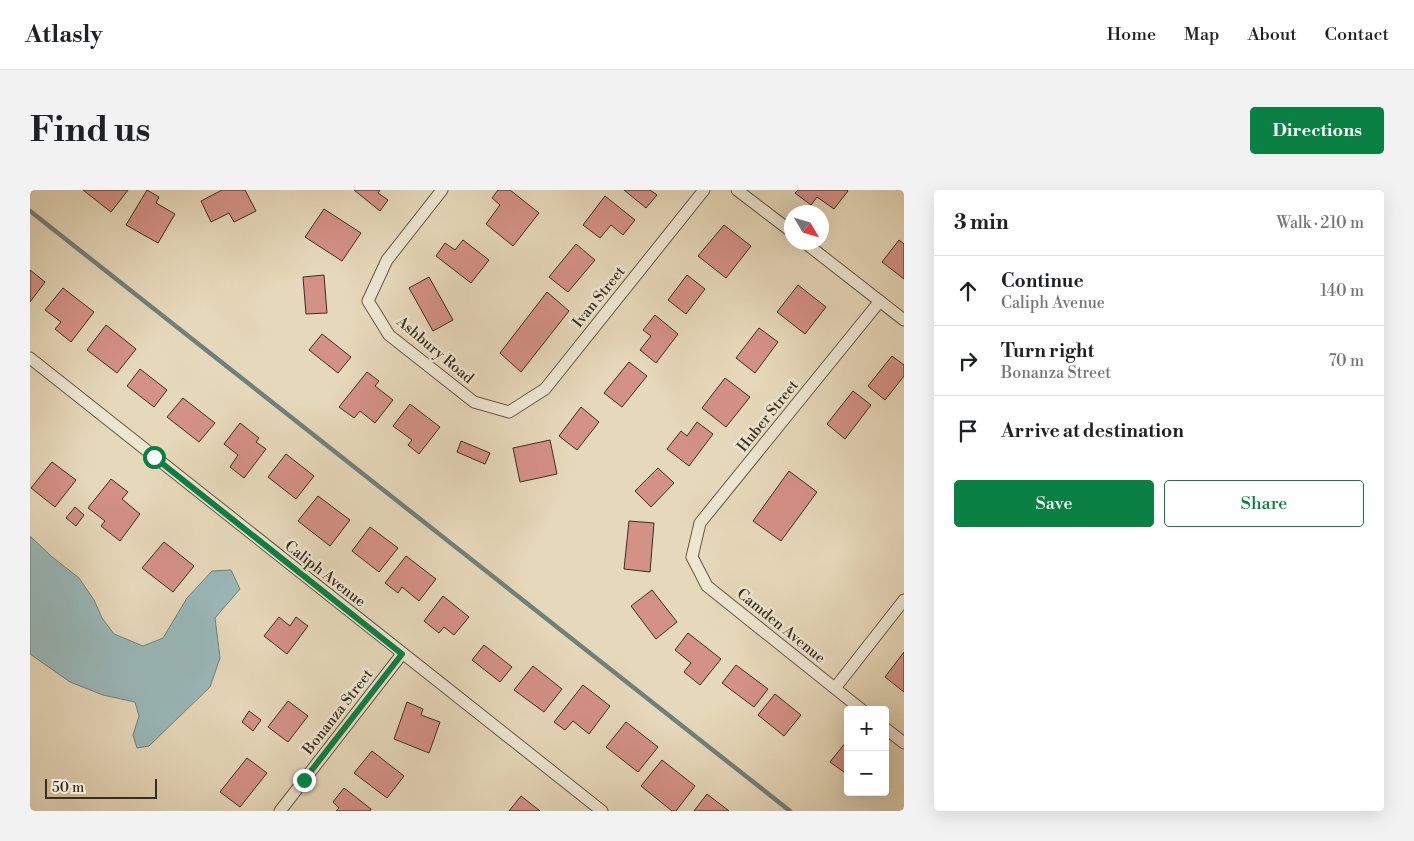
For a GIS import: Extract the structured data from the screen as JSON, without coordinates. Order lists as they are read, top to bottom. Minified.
{"streets":{"street":["Ivan Street","Ashbury Road","Huber Street","Caliph Avenue","Camden Avenue","Bonanza Street"]},"crossings":[["Ivan Street","Ashbury Road"],["Huber Street","Camden Avenue"],["Caliph Avenue","Bonanza Street"]],"scale_bar":"50 m","north":"bottom right","page":{"header":"Atlasly","nav":["Home","Map","About","Contact"],"buttons":["Directions",["Save","Share"]],"title":"Find us","heading":["3 min","Walk · 210 m"],"list":[["Continue","Caliph Avenue","140 m"],["Turn right","Bonanza Street","70 m"],"Arrive at destination"],"map_buttons":["+","−"],"scale":"50 m"}}
